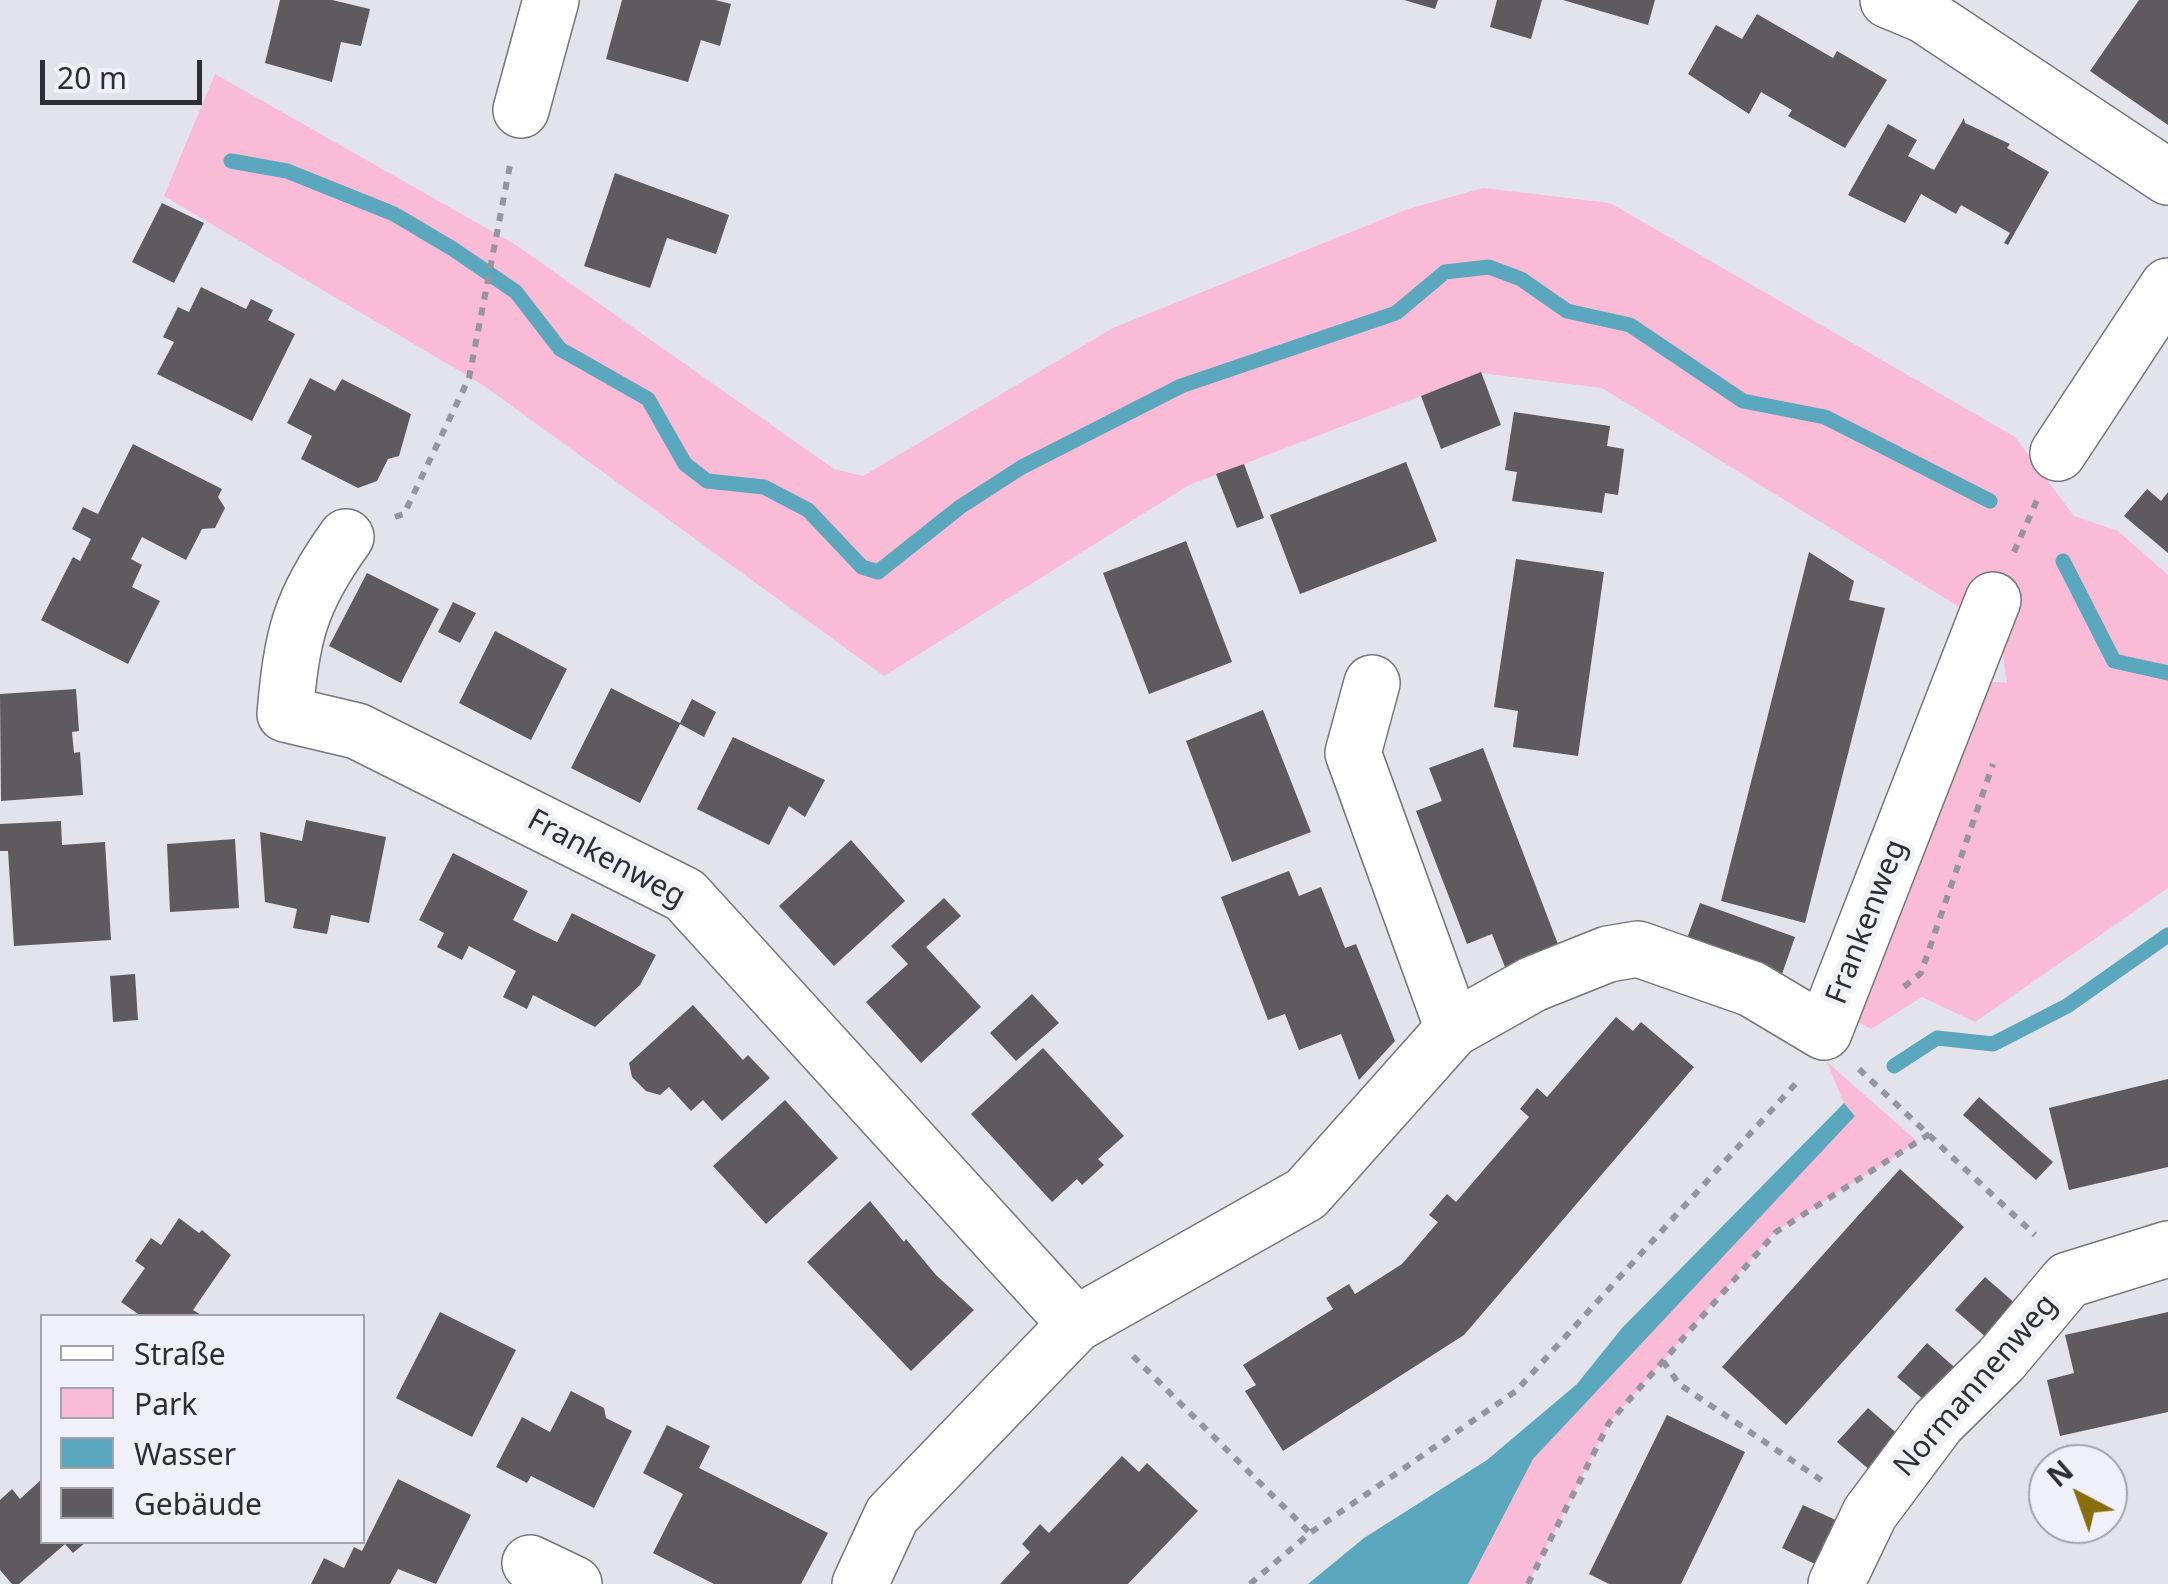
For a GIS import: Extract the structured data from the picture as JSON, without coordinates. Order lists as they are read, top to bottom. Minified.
{"streets":{"street":["Frankenweg","Normannenweg"]},"legend":["Straße","Park","Wasser","Gebäude"],"scale_bar":"20 m","north":"top left"}
